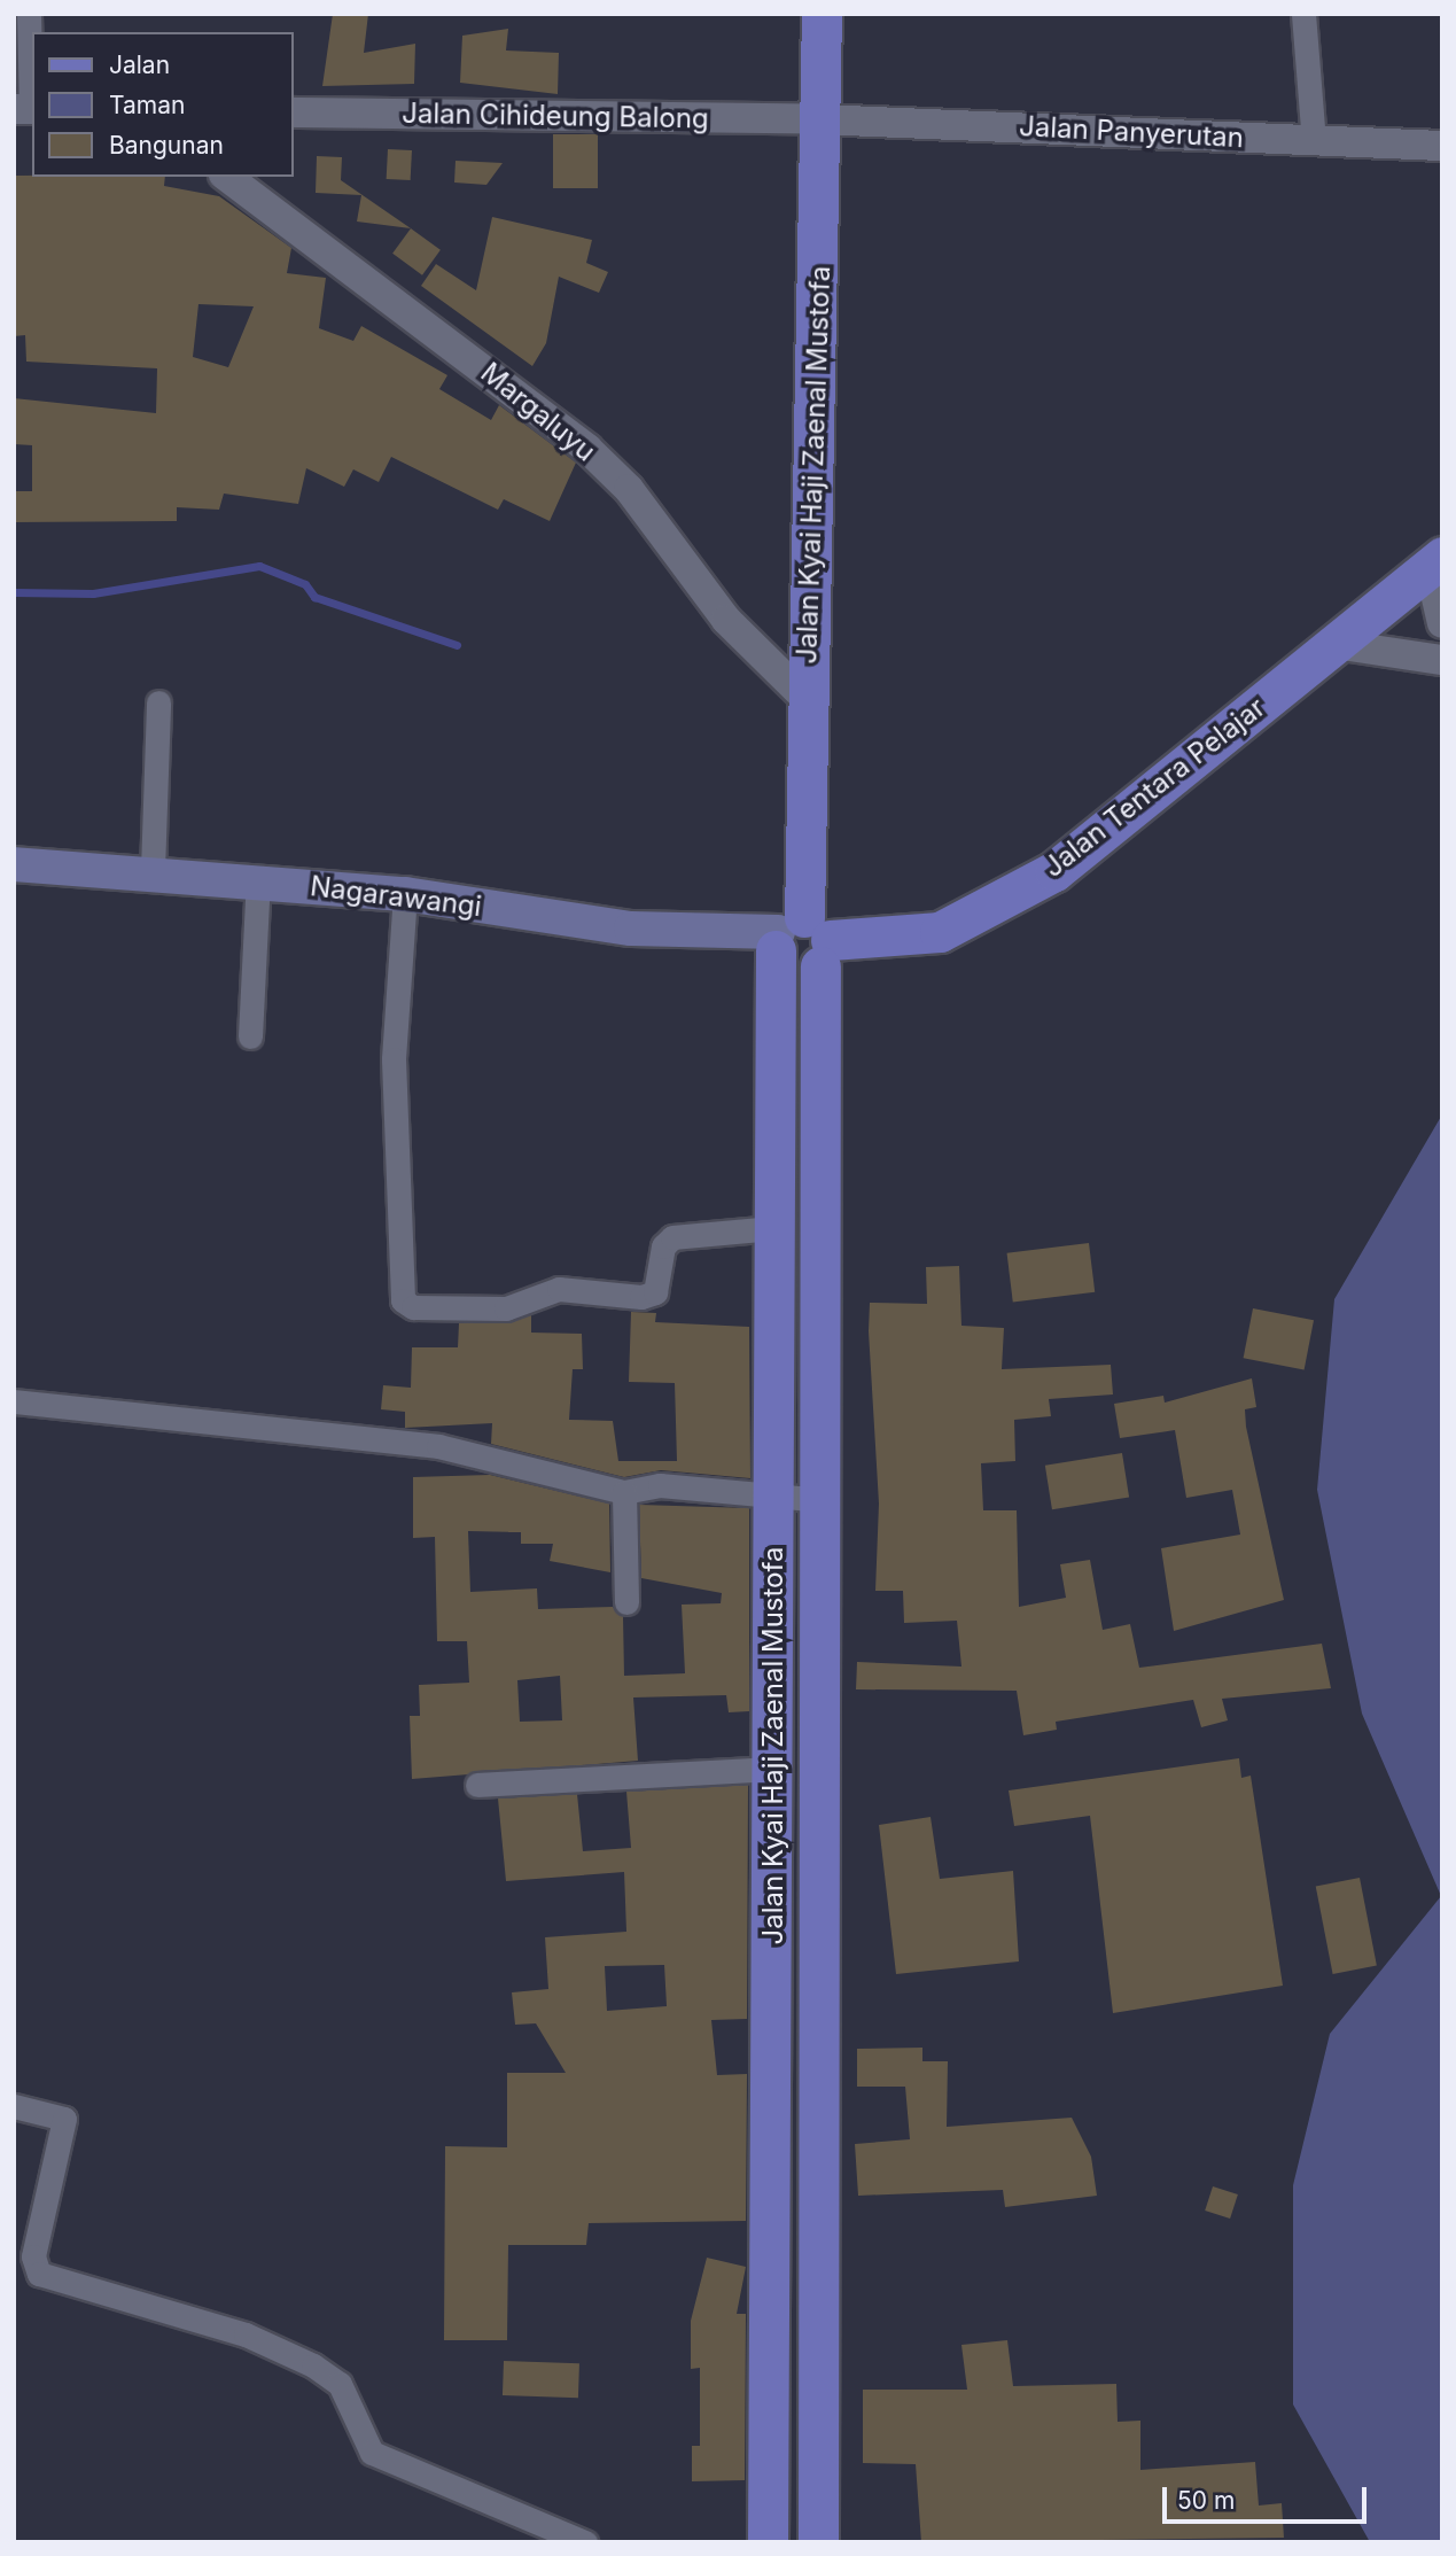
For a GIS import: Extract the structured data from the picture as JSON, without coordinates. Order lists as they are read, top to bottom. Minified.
{"streets":{"main road":["Jalan Kyai Haji Zaenal Mustofa","Jalan Tentara Pelajar","Nagarawangi"],"street":["Jalan Cihideung Balong","Jalan Panyerutan","Margaluyu"]},"crossings":[["Jalan Cihideung Balong","Jalan Panyerutan"],["Jalan Cihideung Balong","Jalan Kyai Haji Zaenal Mustofa"],["Jalan Panyerutan","Jalan Kyai Haji Zaenal Mustofa"],["Margaluyu","Jalan Kyai Haji Zaenal Mustofa"],["Jalan Kyai Haji Zaenal Mustofa","Jalan Tentara Pelajar"],["Jalan Kyai Haji Zaenal Mustofa","Nagarawangi"],["Jalan Tentara Pelajar","Nagarawangi"]],"legend":["Jalan","Taman","Bangunan"],"scale_bar":"50 m"}
